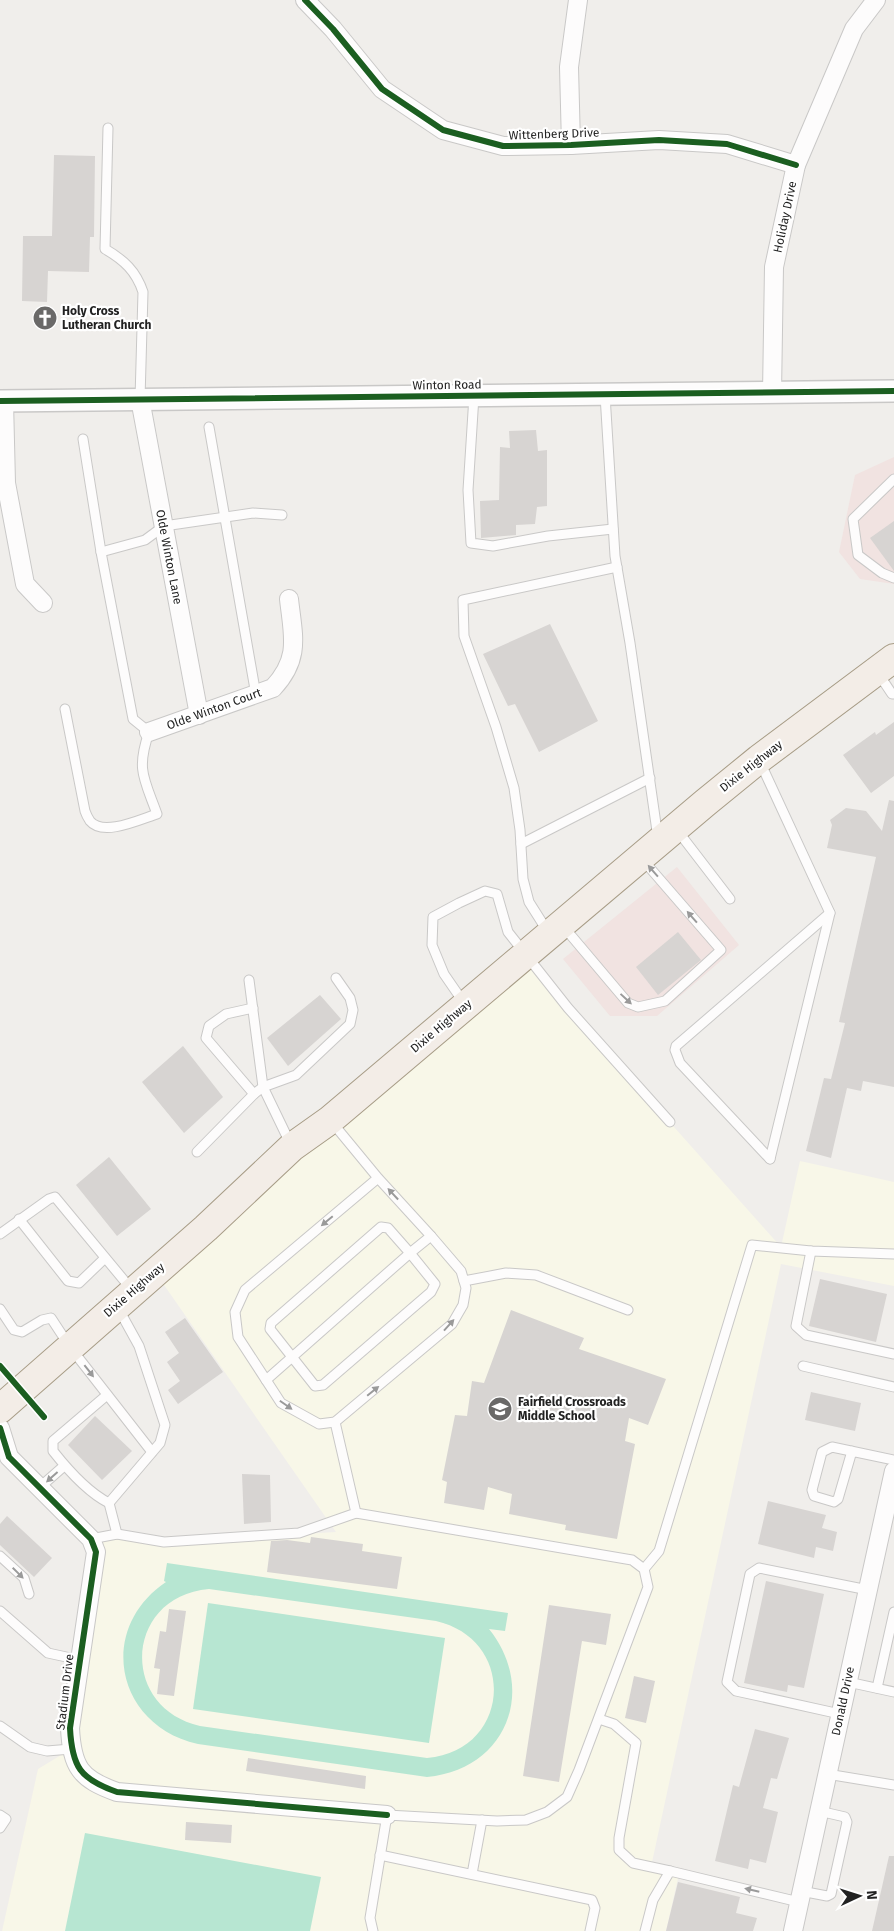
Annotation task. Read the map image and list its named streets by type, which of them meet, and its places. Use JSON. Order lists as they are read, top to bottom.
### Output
{
  "streets": {
    "main road": ["Dixie Highway"],
    "street": [
      "Wittenberg Drive",
      "Holiday Drive",
      "Winton Road",
      "Olde Winton Lane",
      "Olde Winton Court",
      "Stadium Drive",
      "Donald Drive"
    ]
  },
  "crossings": [
    ["Wittenberg Drive", "Holiday Drive"],
    ["Holiday Drive", "Winton Road"],
    ["Winton Road", "Olde Winton Lane"],
    ["Olde Winton Lane", "Olde Winton Court"]
  ],
  "places": {
    "church": ["Holy Cross Lutheran Church"],
    "school or university": ["Fairfield Crossroads Middle School"]
  },
  "north": "right"
}
